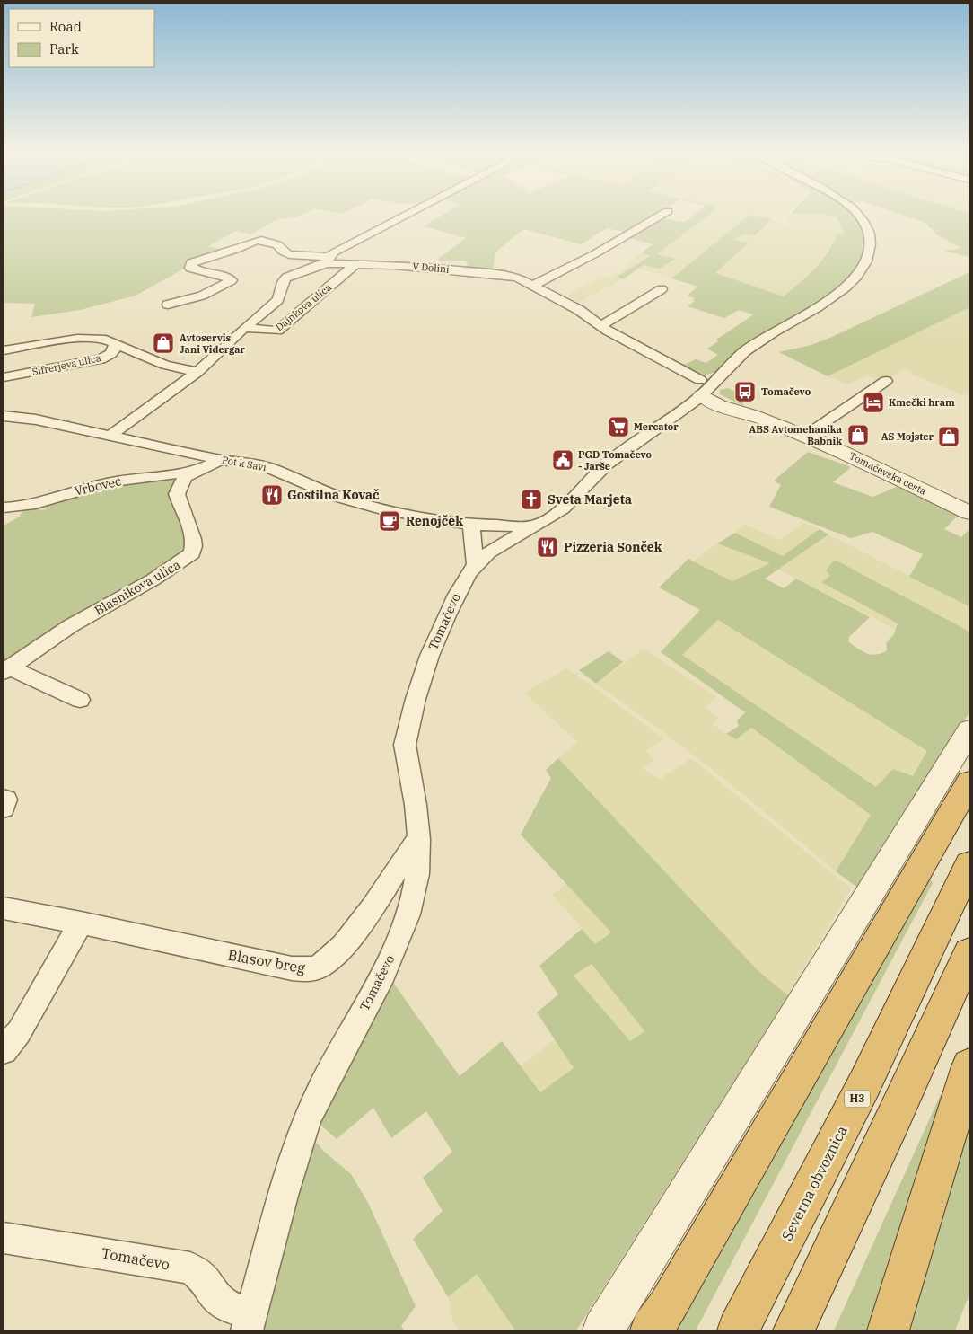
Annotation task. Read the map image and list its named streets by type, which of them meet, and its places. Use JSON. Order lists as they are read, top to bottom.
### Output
{
  "streets": {
    "highway": ["H3", "Severna obvoznica"],
    "street": [
      "V Dolini",
      "Dajnkova ulica",
      "Šifrerjeva ulica",
      "Pot k Savi",
      "Tomačevska cesta",
      "Vrbovec",
      "Blasnikova ulica",
      "Tomačevo",
      "Blasov breg"
    ]
  },
  "crossings": [
    ["V Dolini", "Dajnkova ulica"],
    ["V Dolini", "Tomačevska cesta"],
    ["V Dolini", "Tomačevo"],
    ["Dajnkova ulica", "Pot k Savi"],
    ["Pot k Savi", "Blasnikova ulica"],
    ["Pot k Savi", "Tomačevo"],
    ["Tomačevska cesta", "Tomačevo"],
    ["Vrbovec", "Blasnikova ulica"],
    ["Tomačevo", "Blasov breg"]
  ],
  "places": {
    "shop": ["Avtoservis Jani Vidergar", "ABS Avtomehanika Babnik", "AS Mojster"],
    "bus stop": ["Tomačevo"],
    "hotel": ["Kmečki hram"],
    "supermarket": ["Mercator"],
    "public building": ["PGD Tomačevo - Jarše"],
    "restaurant": ["Gostilna Kovač", "Pizzeria Sonček"],
    "church": ["Sveta Marjeta"],
    "cafe": ["Renojček"]
  },
  "legend": ["Road", "Park"]
}
